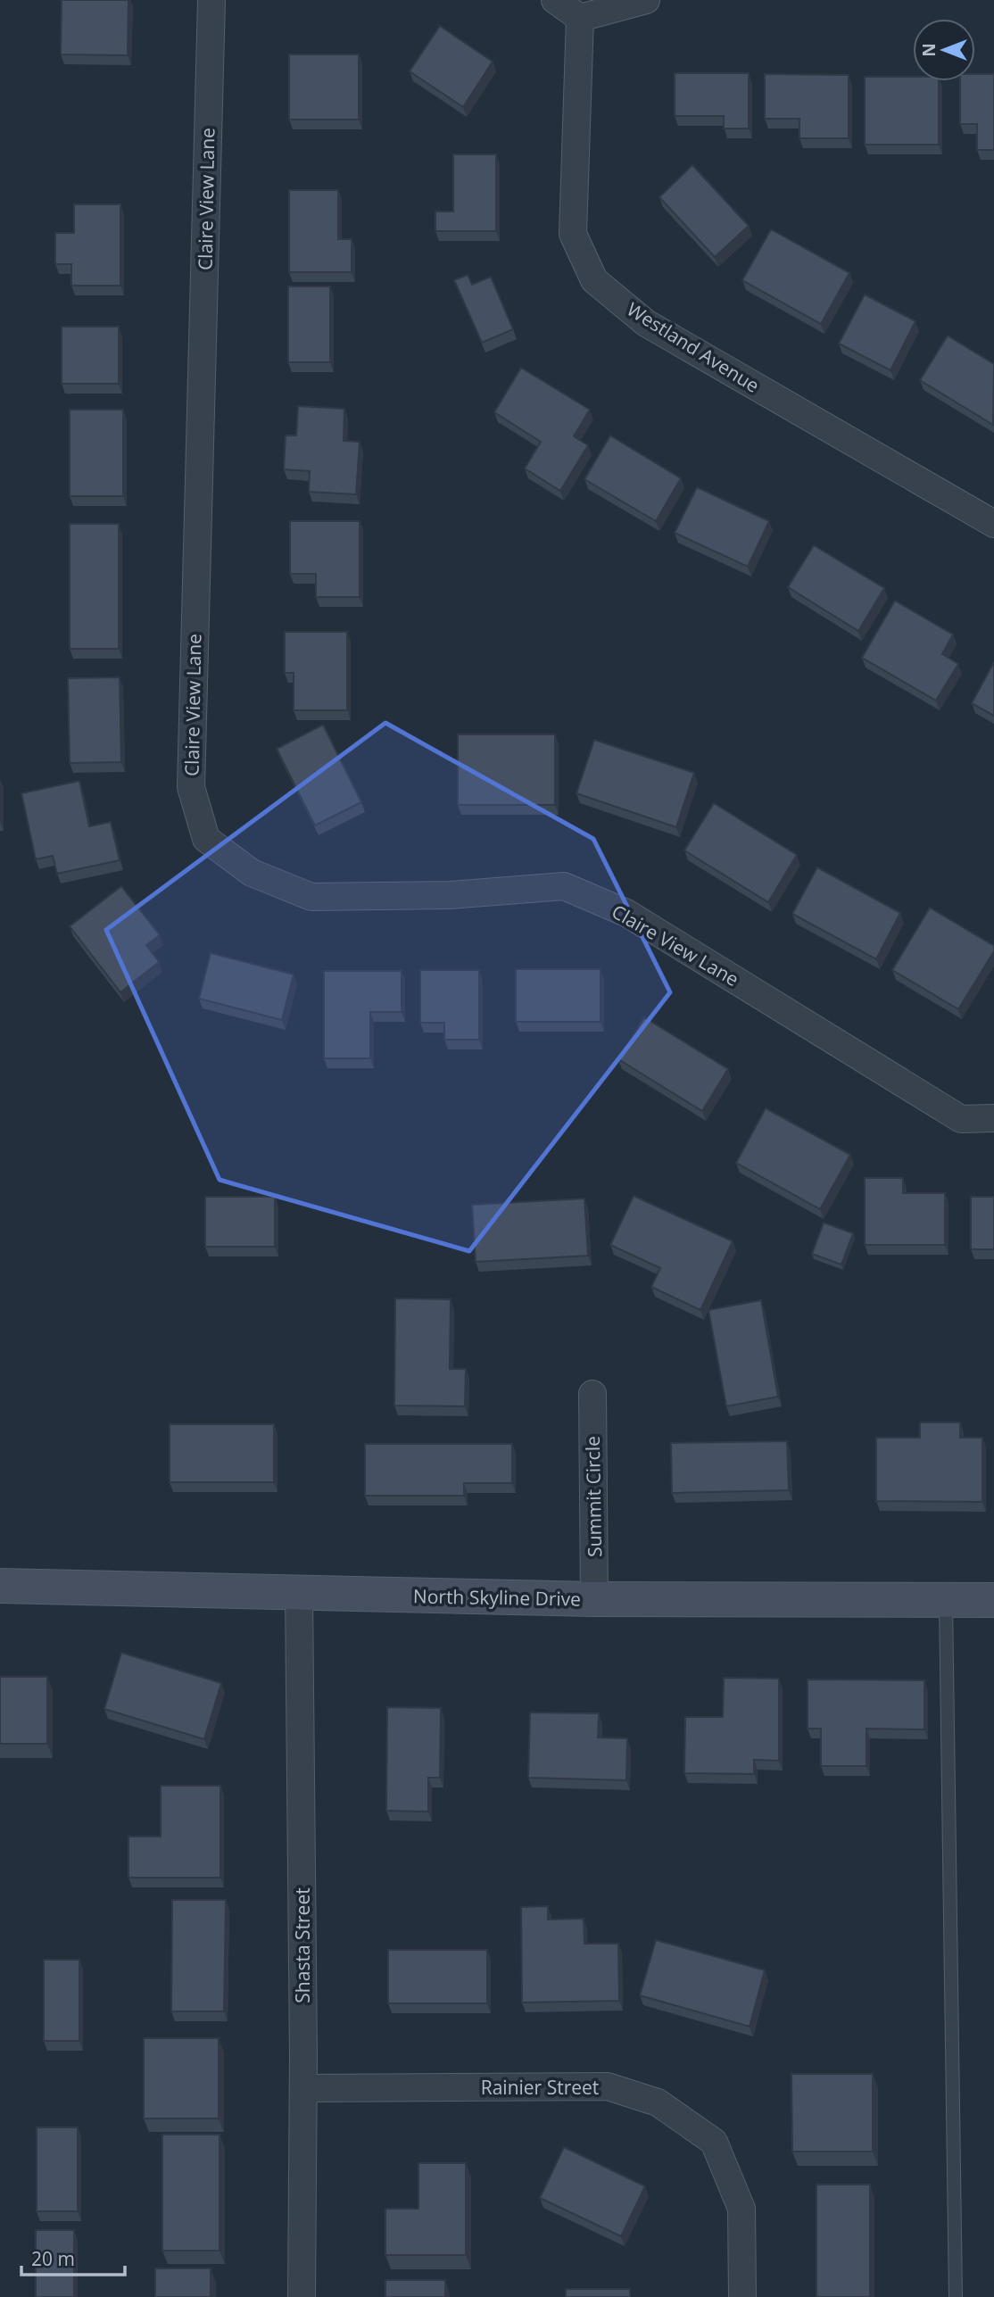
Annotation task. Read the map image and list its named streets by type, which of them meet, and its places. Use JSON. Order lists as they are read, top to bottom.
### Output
{
  "streets": {
    "main road": ["North Skyline Drive"],
    "street": [
      "Claire View Lane",
      "Westland Avenue",
      "Summit Circle",
      "Shasta Street",
      "Rainier Street"
    ]
  },
  "crossings": [
    ["Summit Circle", "North Skyline Drive"],
    ["North Skyline Drive", "Shasta Street"],
    ["Shasta Street", "Rainier Street"]
  ],
  "scale_bar": "20 m",
  "north": "left"
}
